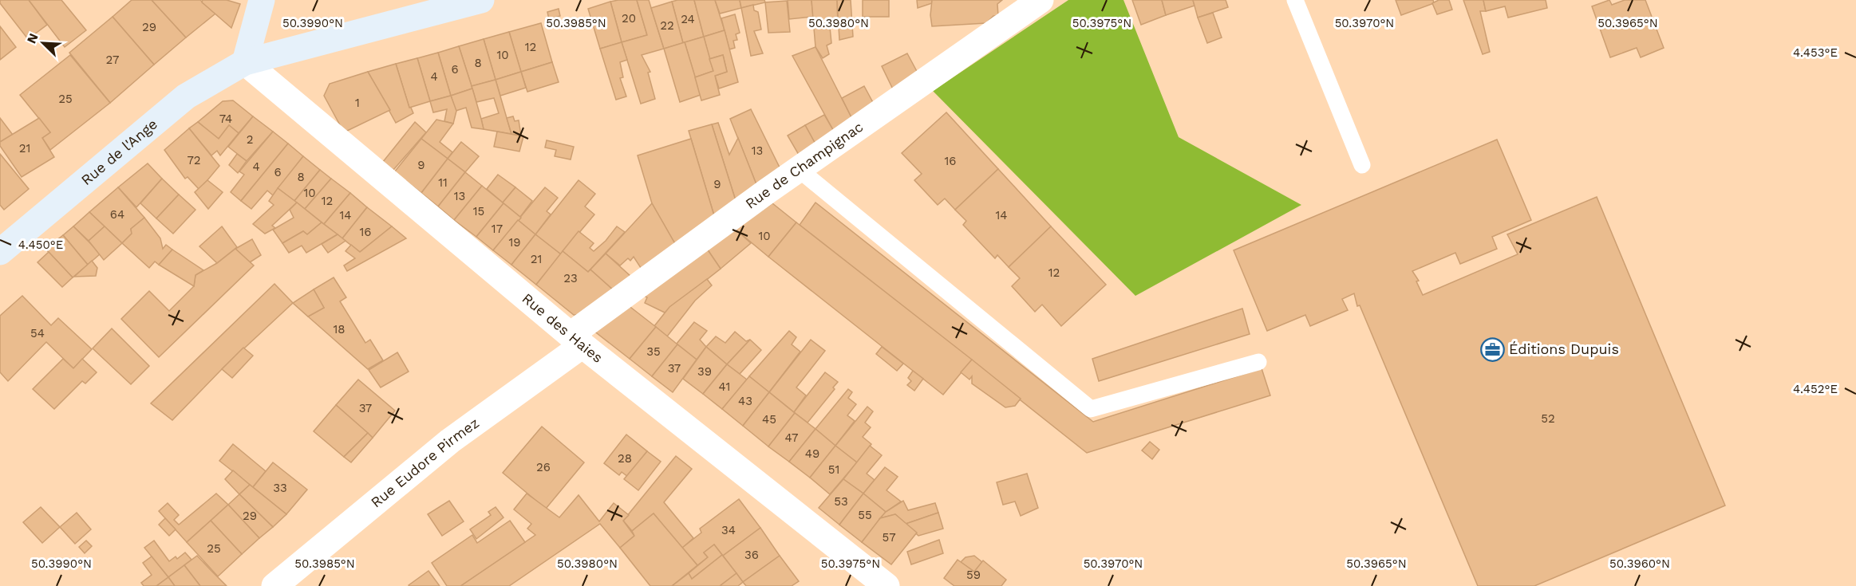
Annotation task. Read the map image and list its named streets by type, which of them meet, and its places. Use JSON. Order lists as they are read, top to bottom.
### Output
{
  "streets": {
    "main road": ["Rue de l'Ange"],
    "street": ["Rue de Champignac", "Rue des Haies", "Rue Eudore Pirmez"]
  },
  "crossings": [
    ["Rue de l'Ange", "Rue des Haies"],
    ["Rue de Champignac", "Rue des Haies"],
    ["Rue de Champignac", "Rue Eudore Pirmez"],
    ["Rue des Haies", "Rue Eudore Pirmez"]
  ],
  "places": {
    "office": ["Éditions Dupuis"]
  },
  "house_numbers": [
    "20",
    "24",
    "22",
    "29",
    "12",
    "10",
    "27",
    "8",
    "6",
    "4",
    "25",
    "1",
    "74",
    "2",
    "21",
    "13",
    "72",
    "16",
    "9",
    "4",
    "6",
    "8",
    "11",
    "9",
    "10",
    "13",
    "12",
    "15",
    "64",
    "14",
    "14",
    "17",
    "16",
    "10",
    "19",
    "21",
    "12",
    "23",
    "18",
    "54",
    "35",
    "37",
    "39",
    "41",
    "43",
    "37",
    "52",
    "45",
    "47",
    "49",
    "28",
    "26",
    "51",
    "33",
    "53",
    "55",
    "29",
    "34",
    "57",
    "25",
    "36",
    "59"
  ],
  "north": "top left",
  "coordinates": [
    "50.3990°N",
    "50.3985°N",
    "50.3980°N",
    "50.3975°N",
    "50.3970°N",
    "50.3965°N",
    "4.453°E",
    "4.450°E",
    "4.452°E",
    "50.3960°N"
  ]
}
